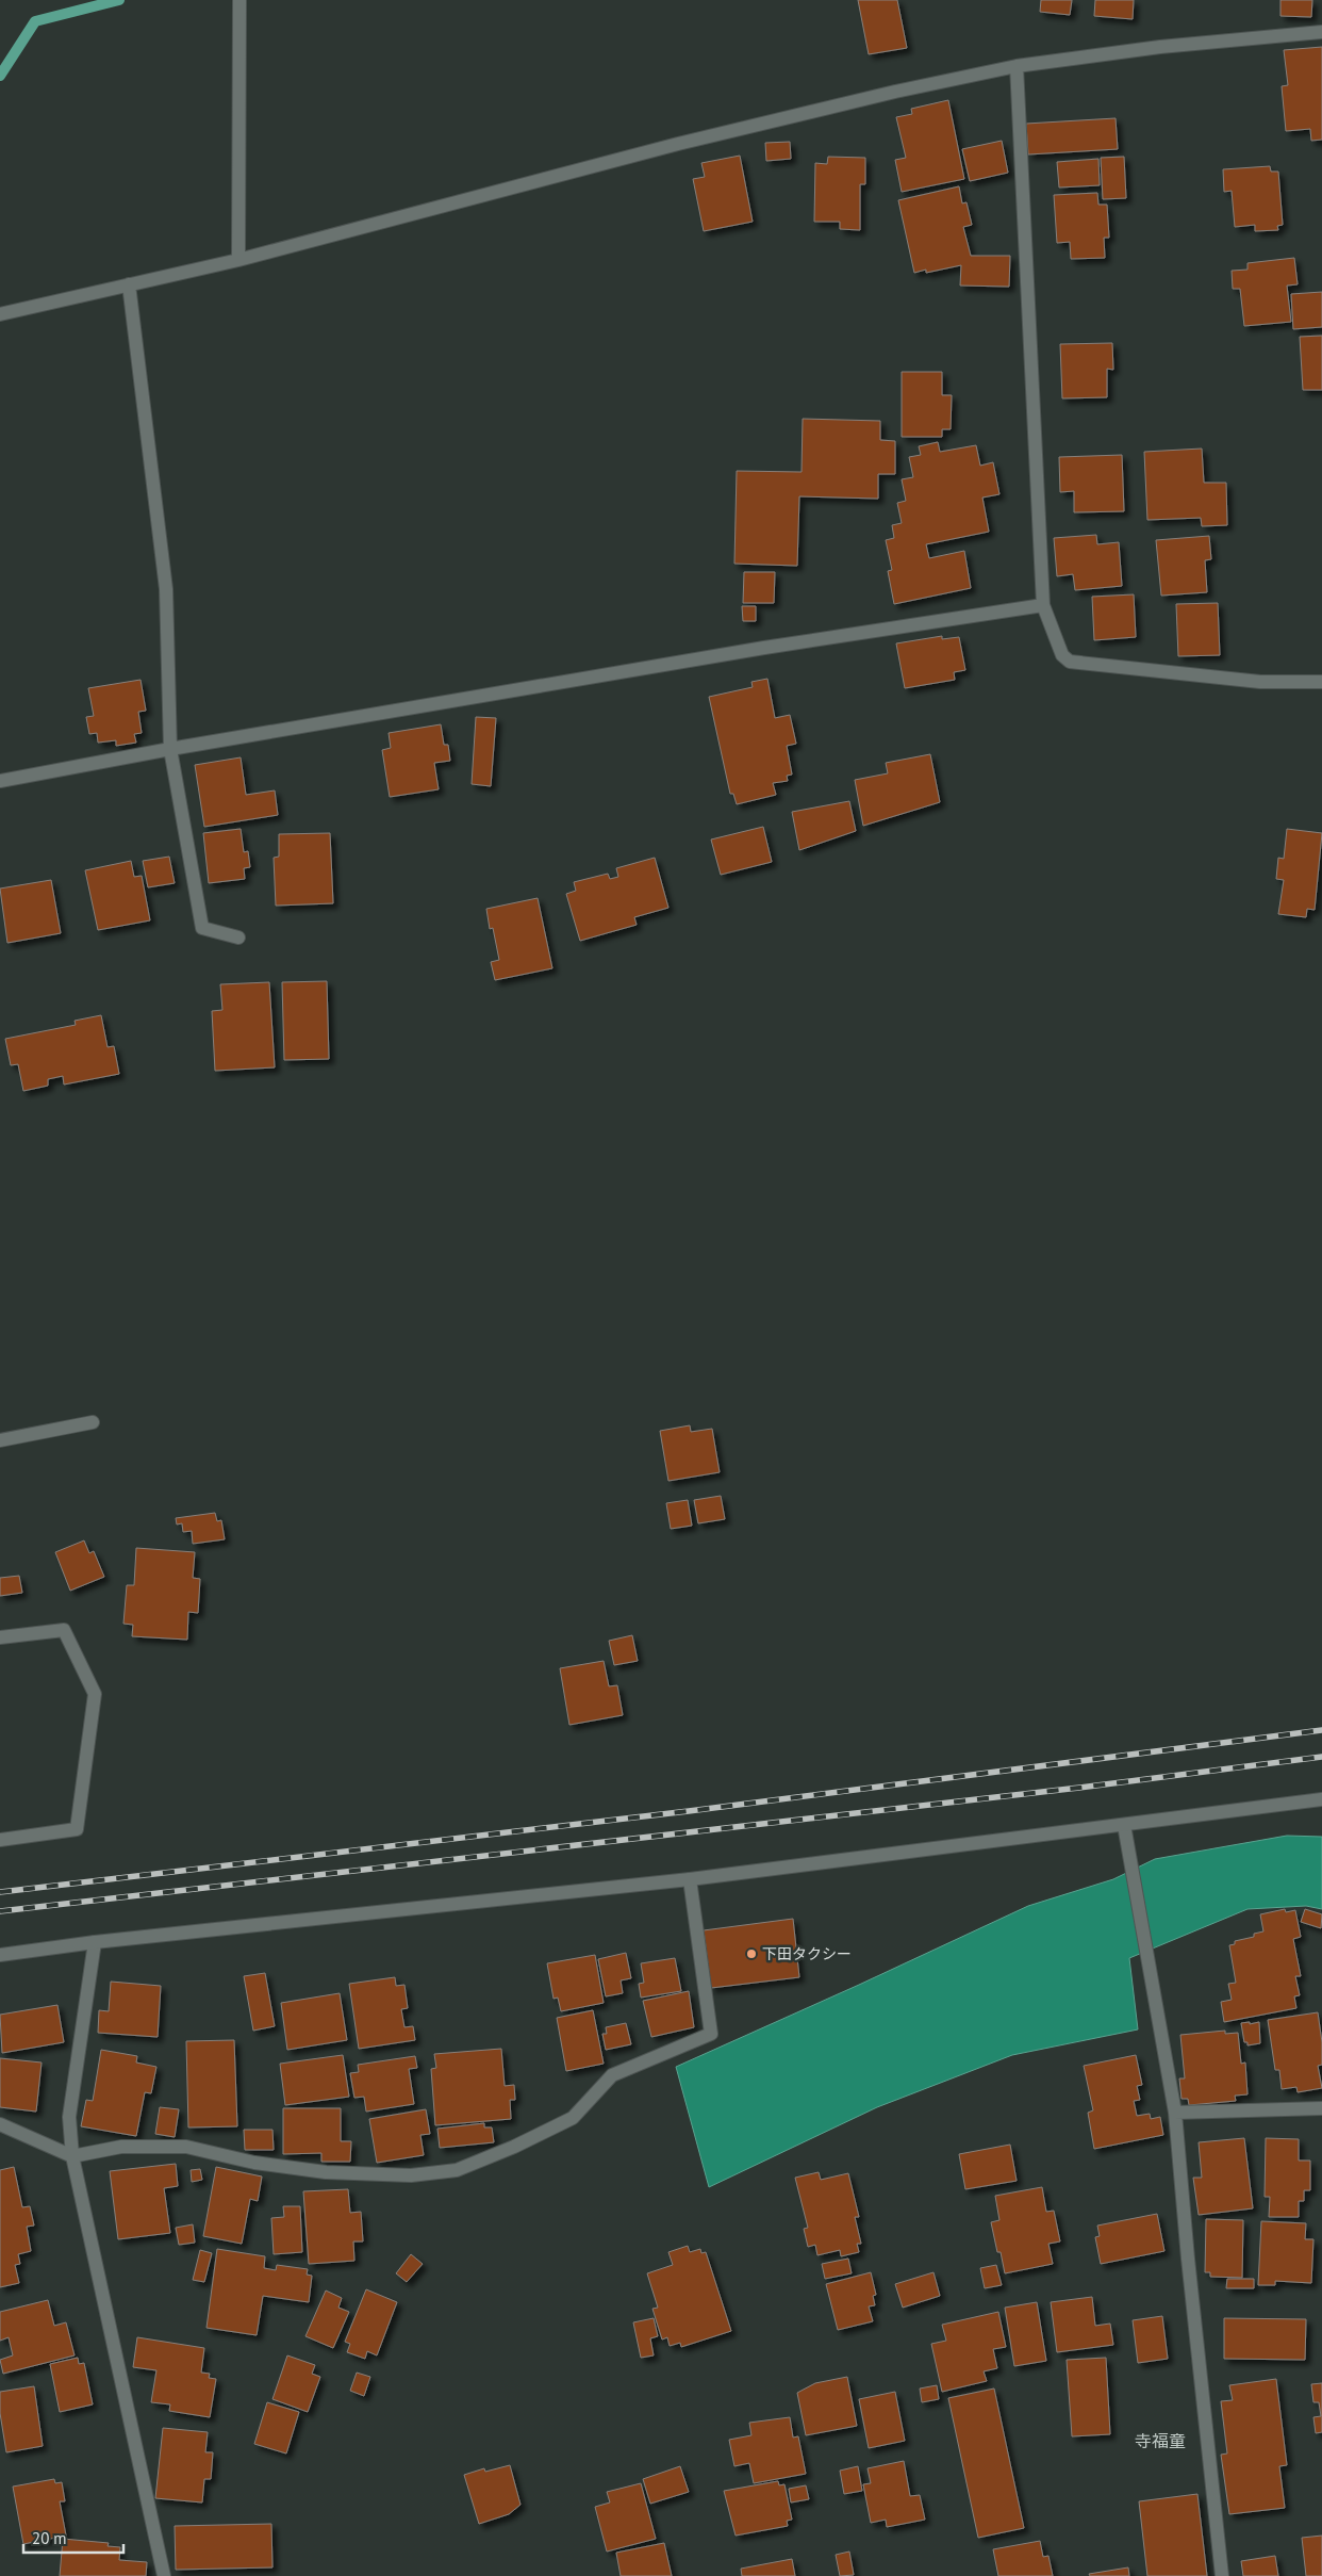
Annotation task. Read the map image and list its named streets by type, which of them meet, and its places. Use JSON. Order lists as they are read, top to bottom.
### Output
{
  "districts": ["寺福童"],
  "places": ["下田タクシー"],
  "scale_bar": "20 m"
}
